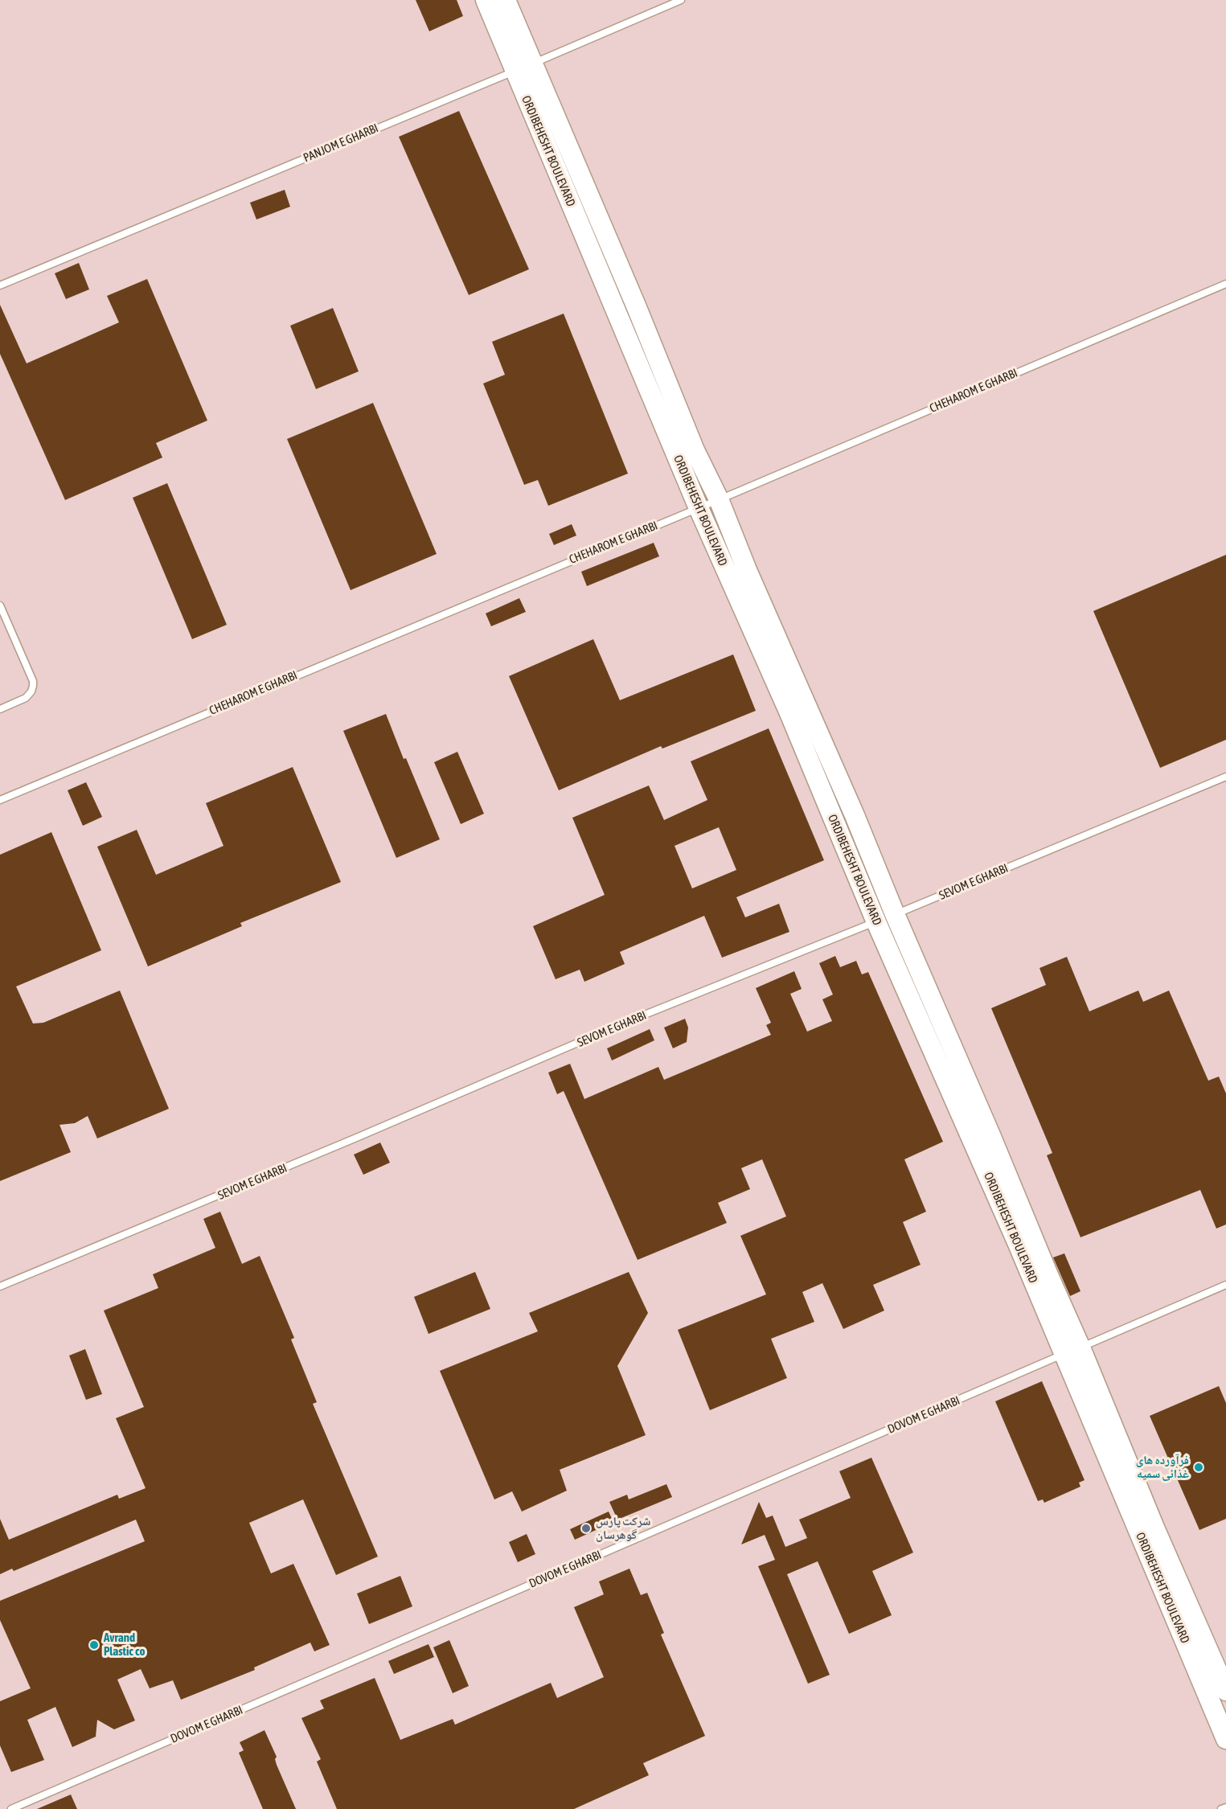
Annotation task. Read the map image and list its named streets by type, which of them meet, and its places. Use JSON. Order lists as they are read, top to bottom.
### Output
{
  "streets": {
    "street": ["ORDIBEHESHT BOULEVARD"],
    "lane": [
      "PANJOM E GHARBI",
      "CHEHAROM E GHARBI",
      "SEVOM E GHARBI",
      "DOVOM E GHARBI"
    ]
  },
  "crossings": [
    ["PANJOM E GHARBI", "ORDIBEHESHT BOULEVARD"],
    ["ORDIBEHESHT BOULEVARD", "CHEHAROM E GHARBI"],
    ["ORDIBEHESHT BOULEVARD", "SEVOM E GHARBI"],
    ["ORDIBEHESHT BOULEVARD", "DOVOM E GHARBI"]
  ],
  "places": ["فرآورده های غذائی سمیه", "شرکت پارس گوهرسان", "Avrand Plastic co"]
}
